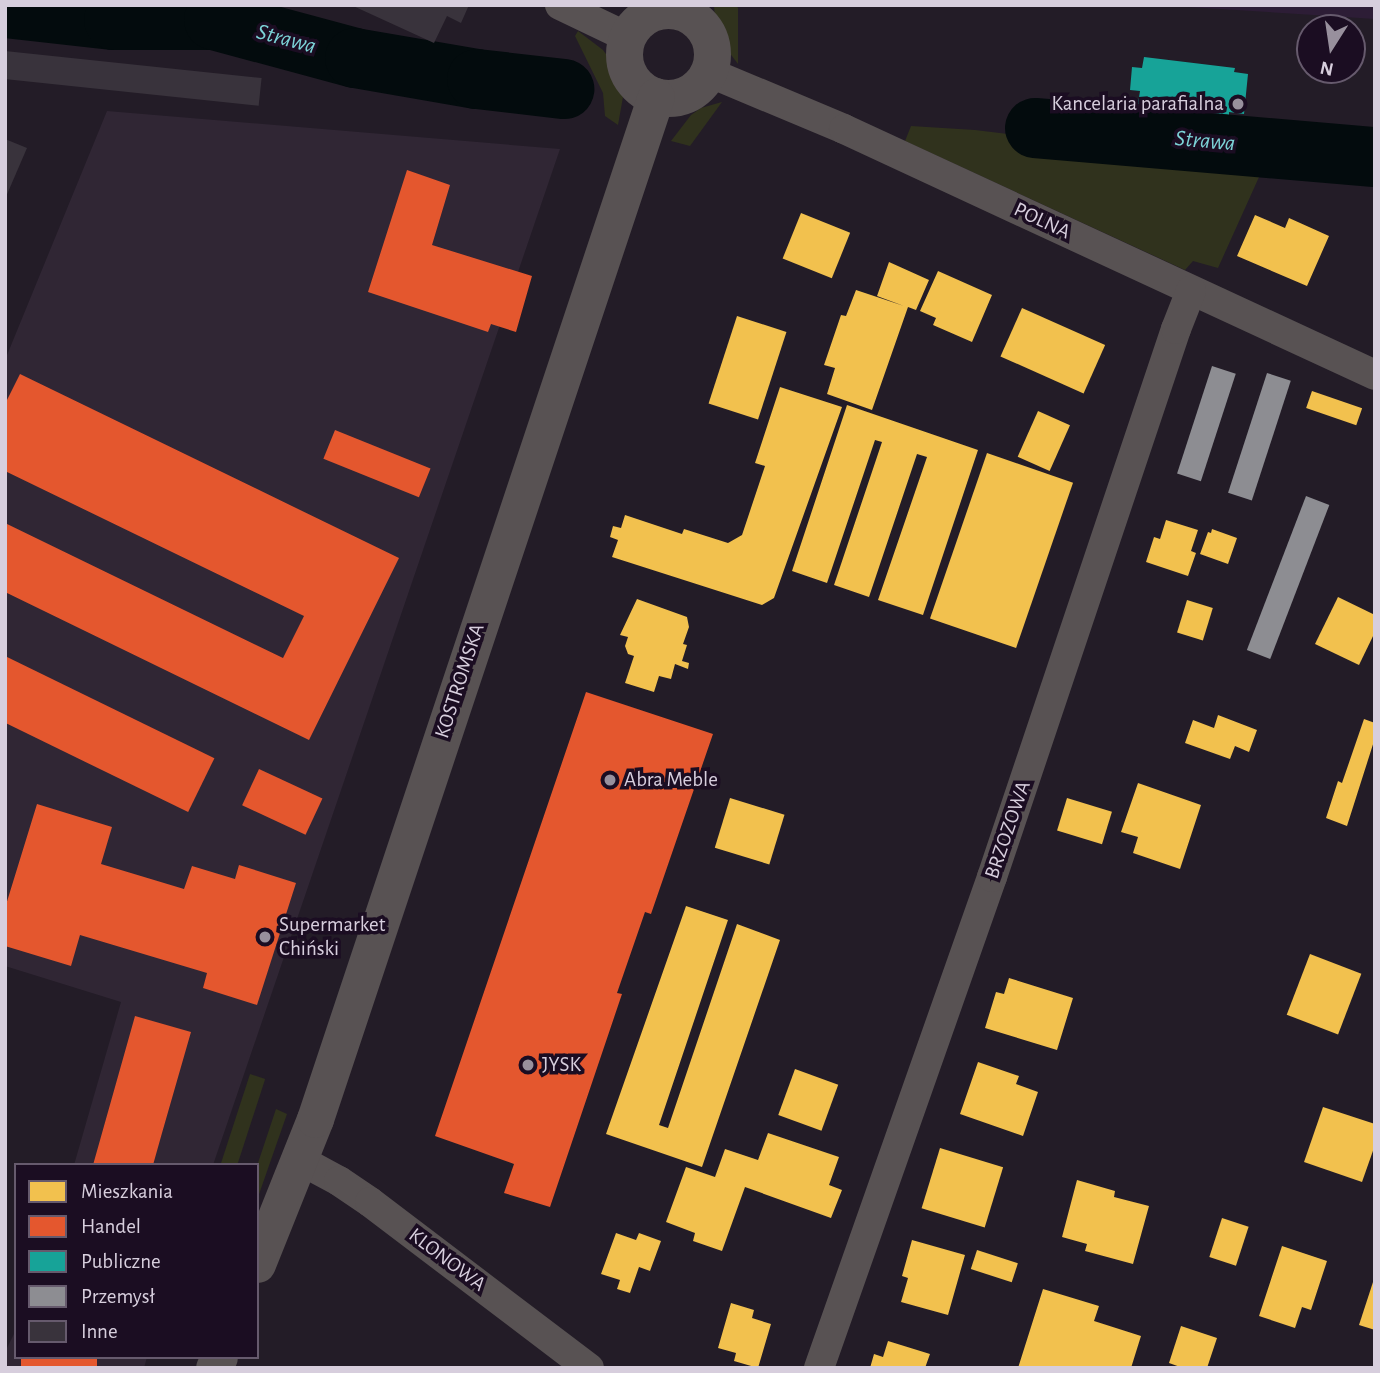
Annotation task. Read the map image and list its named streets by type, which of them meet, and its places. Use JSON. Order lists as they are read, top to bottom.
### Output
{
  "streets": {
    "street": [
      "POLNA",
      "KOSTROMSKA",
      "BRZOZOWA",
      "KLONOWA"
    ]
  },
  "crossings": [
    ["POLNA", "KOSTROMSKA"],
    ["POLNA", "BRZOZOWA"],
    ["KOSTROMSKA", "KLONOWA"]
  ],
  "water": ["Strawa"],
  "places": [
    "Kancelaria parafialna",
    "Abra Meble",
    "Supermarket Chiński",
    "JYSK"
  ],
  "legend": [
    "Mieszkania",
    "Handel",
    "Publiczne",
    "Przemysł",
    "Inne"
  ],
  "north": "bottom"
}
